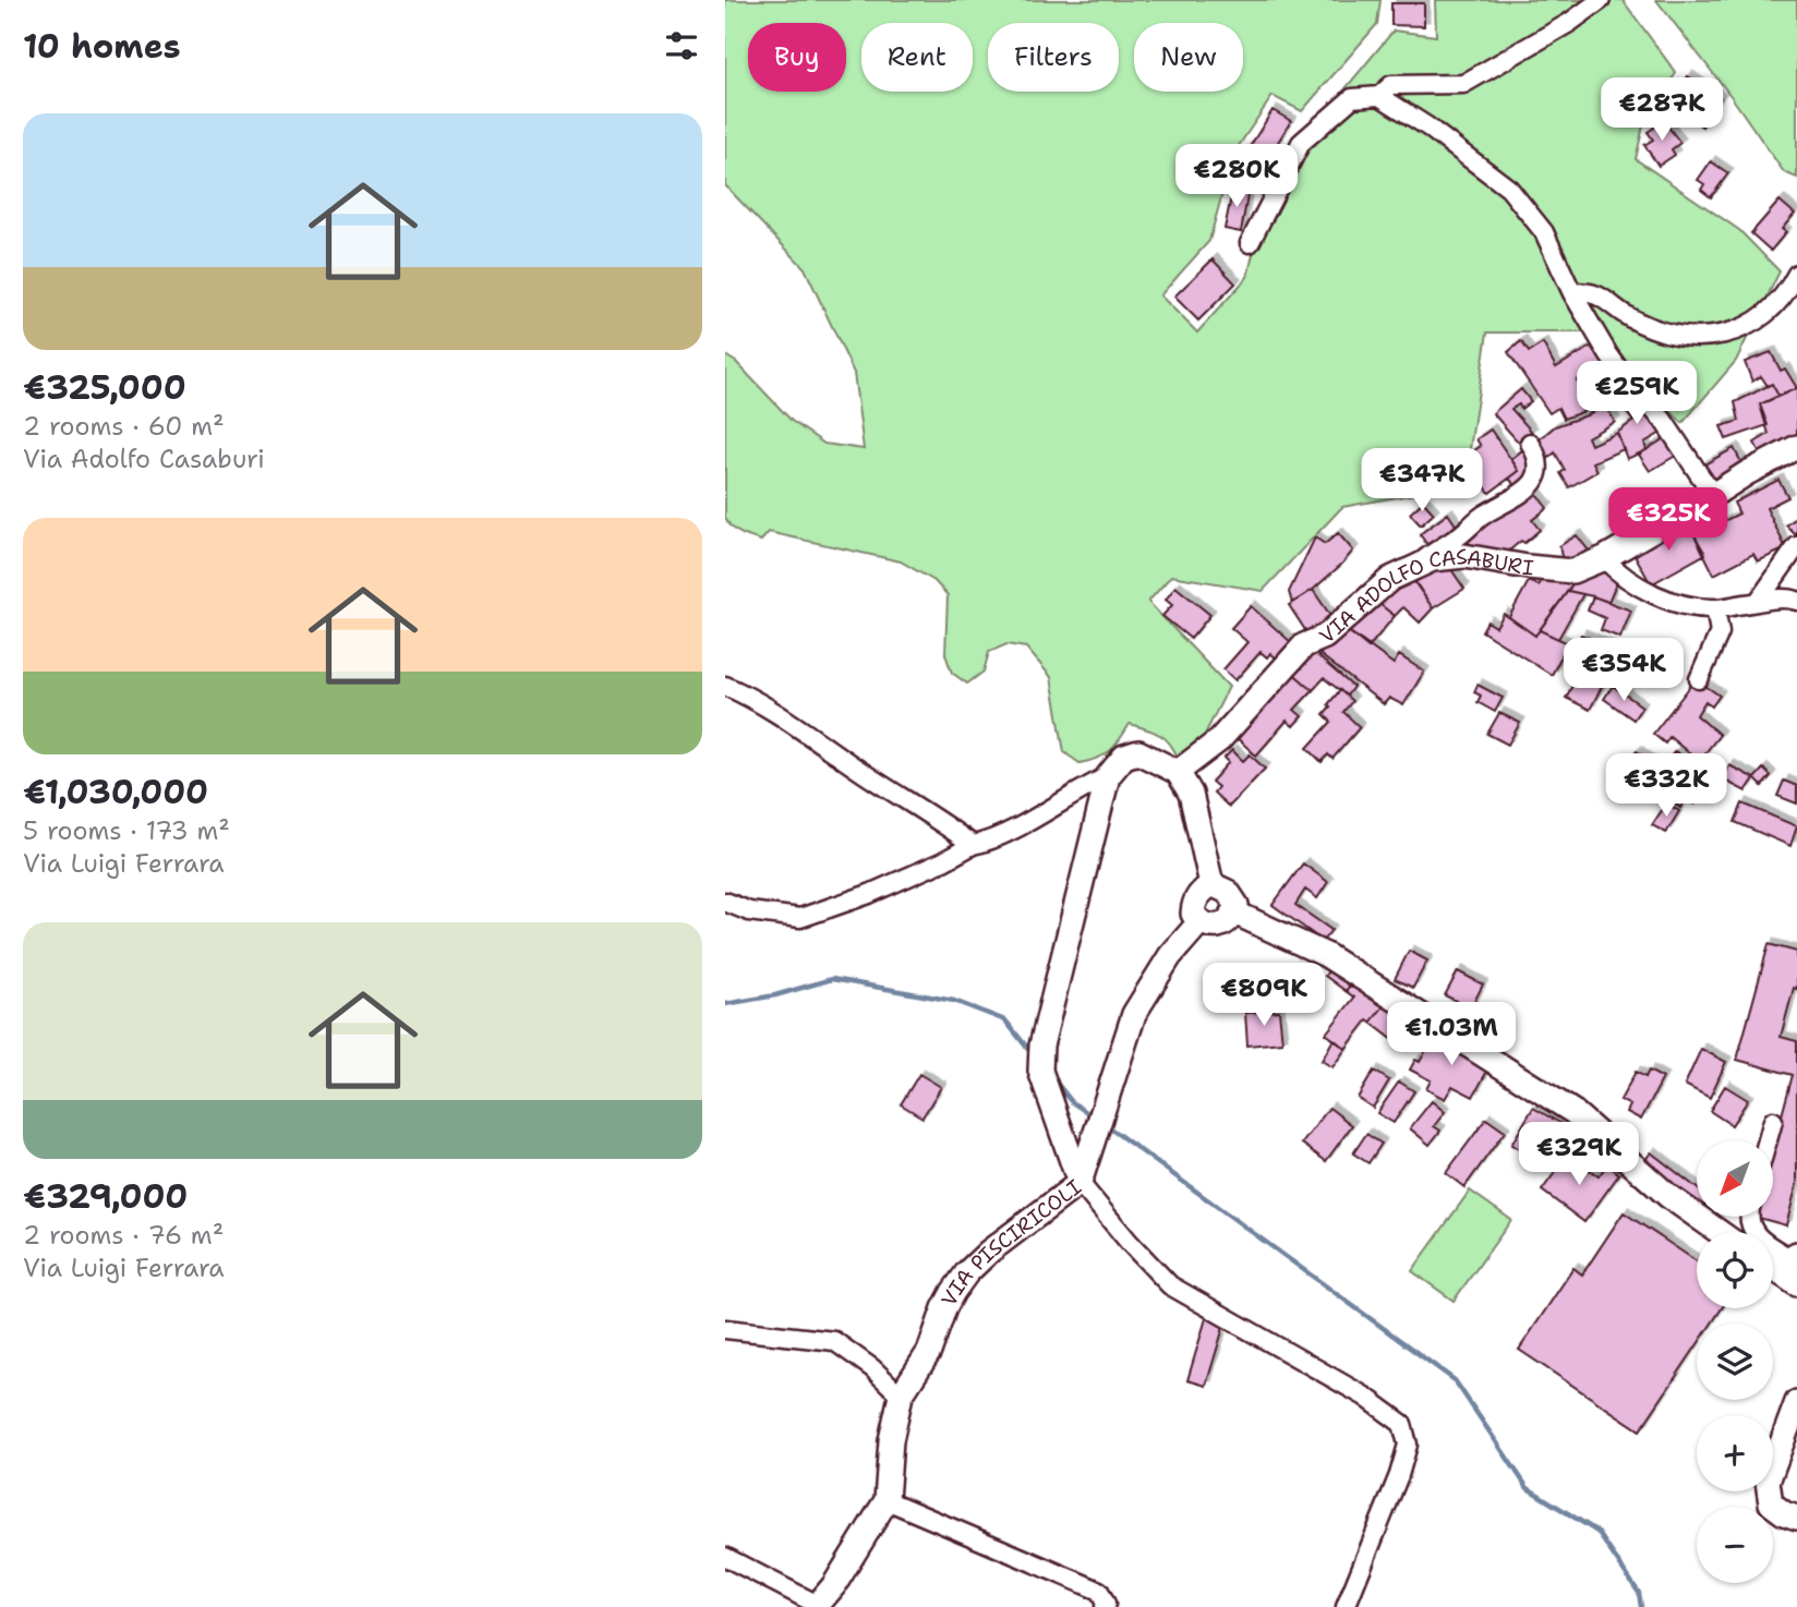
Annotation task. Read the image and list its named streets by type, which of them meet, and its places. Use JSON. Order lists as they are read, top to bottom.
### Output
{
  "streets": {
    "street": ["VIA ADOLFO CASABURI", "VIA PISCIRICOLI"]
  },
  "north": "bottom left",
  "page": {
    "heading": "10 homes",
    "chip": [
      "Buy",
      "Rent",
      "Filters",
      "New"
    ],
    "price": [
      "€287K",
      "€280K",
      "€259K",
      "€347K",
      "€325K",
      "€354K",
      "€332K",
      "€809K",
      "€1.03M",
      "€329K"
    ],
    "list": [
      {
        "name": "€325,000",
        "note": "2 rooms · 60 m² · Via Adolfo Casaburi"
      },
      {
        "name": "€1,030,000",
        "note": "5 rooms · 173 m² · Via Luigi Ferrara"
      },
      {
        "name": "€329,000",
        "note": "2 rooms · 76 m² · Via Luigi Ferrara"
      }
    ],
    "map_buttons": ["+", "−"]
  }
}
